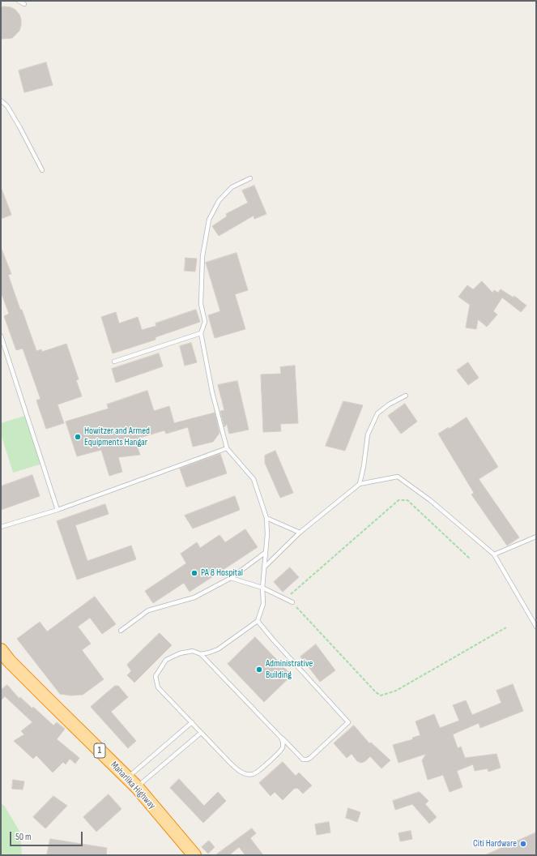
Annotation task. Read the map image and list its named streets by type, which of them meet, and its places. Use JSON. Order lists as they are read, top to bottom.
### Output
{
  "streets": {
    "highway": ["1", "Maharlika Highway"]
  },
  "places": [
    "Howitzer and Armed Equipments Hangar",
    "PA 8 Hospital",
    "Administrative Building",
    "Citi Hardware"
  ],
  "scale_bar": "50 m"
}
